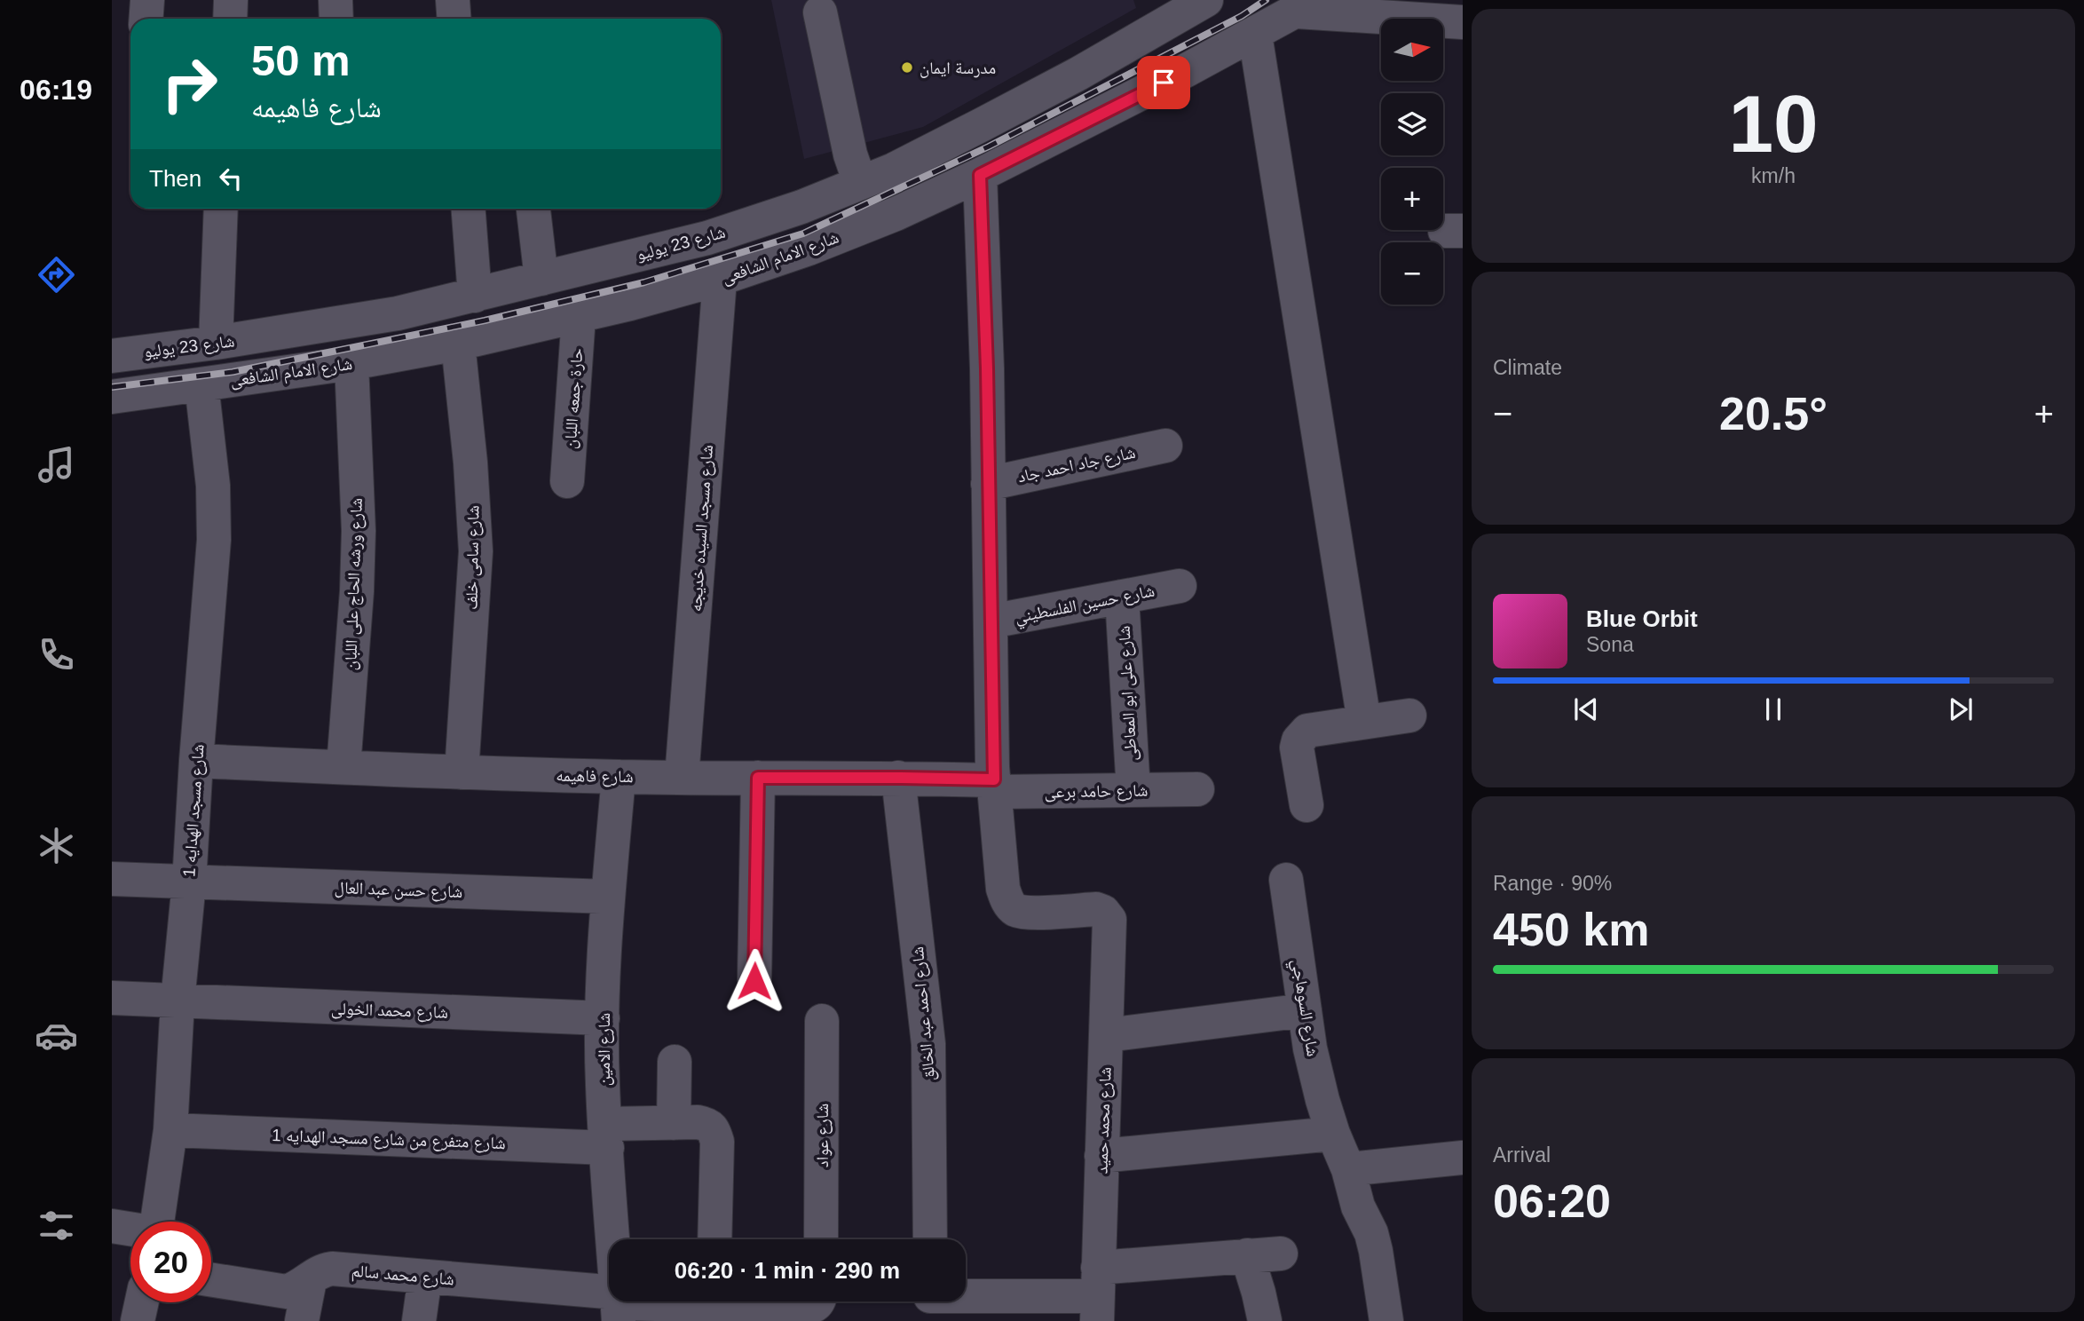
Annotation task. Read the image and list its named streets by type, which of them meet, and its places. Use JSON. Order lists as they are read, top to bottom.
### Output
{
  "streets": {
    "street": [
      "شارع 23 يوليو",
      "شارع الامام الشافعى",
      "حارة جمعه اللبان",
      "شارع جاد احمد جاد",
      "شارع مسجد السيده خديجه",
      "شارع سامى خلف",
      "شارع ورشه الحاج على اللبان",
      "شارع حسين الفلسطيني",
      "شارع على ابو المعاطى",
      "شارع فاهيمه",
      "شارع حامد برعى",
      "شارع مسجد الهدايه 1",
      "شارع حسن عبد العال",
      "شارع السوهاجي",
      "شارع محمد الخولى",
      "شارع احمد عبد الخالق",
      "شارع الامين",
      "شارع محمد حميد",
      "شارع عواد",
      "شارع متفرع من شارع مسجد الهدايه 1",
      "شارع محمد سالم"
    ]
  },
  "crossings": [
    ["شارع الامام الشافعى", "حارة جمعه اللبان"],
    ["شارع الامام الشافعى", "شارع مسجد السيده خديجه"],
    ["شارع الامام الشافعى", "شارع سامى خلف"],
    ["شارع الامام الشافعى", "شارع ورشه الحاج على اللبان"],
    ["شارع الامام الشافعى", "شارع مسجد الهدايه 1"],
    ["شارع مسجد السيده خديجه", "شارع فاهيمه"],
    ["شارع سامى خلف", "شارع فاهيمه"],
    ["شارع ورشه الحاج على اللبان", "شارع فاهيمه"],
    ["شارع حسين الفلسطيني", "شارع على ابو المعاطى"],
    ["شارع على ابو المعاطى", "شارع حامد برعى"],
    ["شارع فاهيمه", "شارع حامد برعى"],
    ["شارع فاهيمه", "شارع مسجد الهدايه 1"],
    ["شارع فاهيمه", "شارع احمد عبد الخالق"],
    ["شارع فاهيمه", "شارع الامين"],
    ["شارع فاهيمه", "شارع محمد حميد"],
    ["شارع حامد برعى", "شارع محمد حميد"],
    ["شارع مسجد الهدايه 1", "شارع حسن عبد العال"],
    ["شارع مسجد الهدايه 1", "شارع محمد الخولى"],
    ["شارع مسجد الهدايه 1", "شارع متفرع من شارع مسجد الهدايه 1"],
    ["شارع حسن عبد العال", "شارع الامين"],
    ["شارع محمد الخولى", "شارع الامين"],
    ["شارع الامين", "شارع متفرع من شارع مسجد الهدايه 1"],
    ["شارع الامين", "شارع محمد سالم"]
  ],
  "places": ["مدرسة ايمان"],
  "north": "right",
  "page": {
    "tabs": "06:19",
    "tile": [
      ["10", "km/h"],
      "Climate",
      ["Range · 90%", "450 km"],
      ["Arrival", "06:20"]
    ],
    "map_buttons": ["+", "−"],
    "turn": ["50 m", "شارع فاهيمه"],
    "then": "Then",
    "heat": ["−", "20.5°", "+"],
    "song": ["Blue Orbit", "Sona"],
    "limit": "20",
    "trip": "06:20 · 1 min · 290 m"
  }
}
